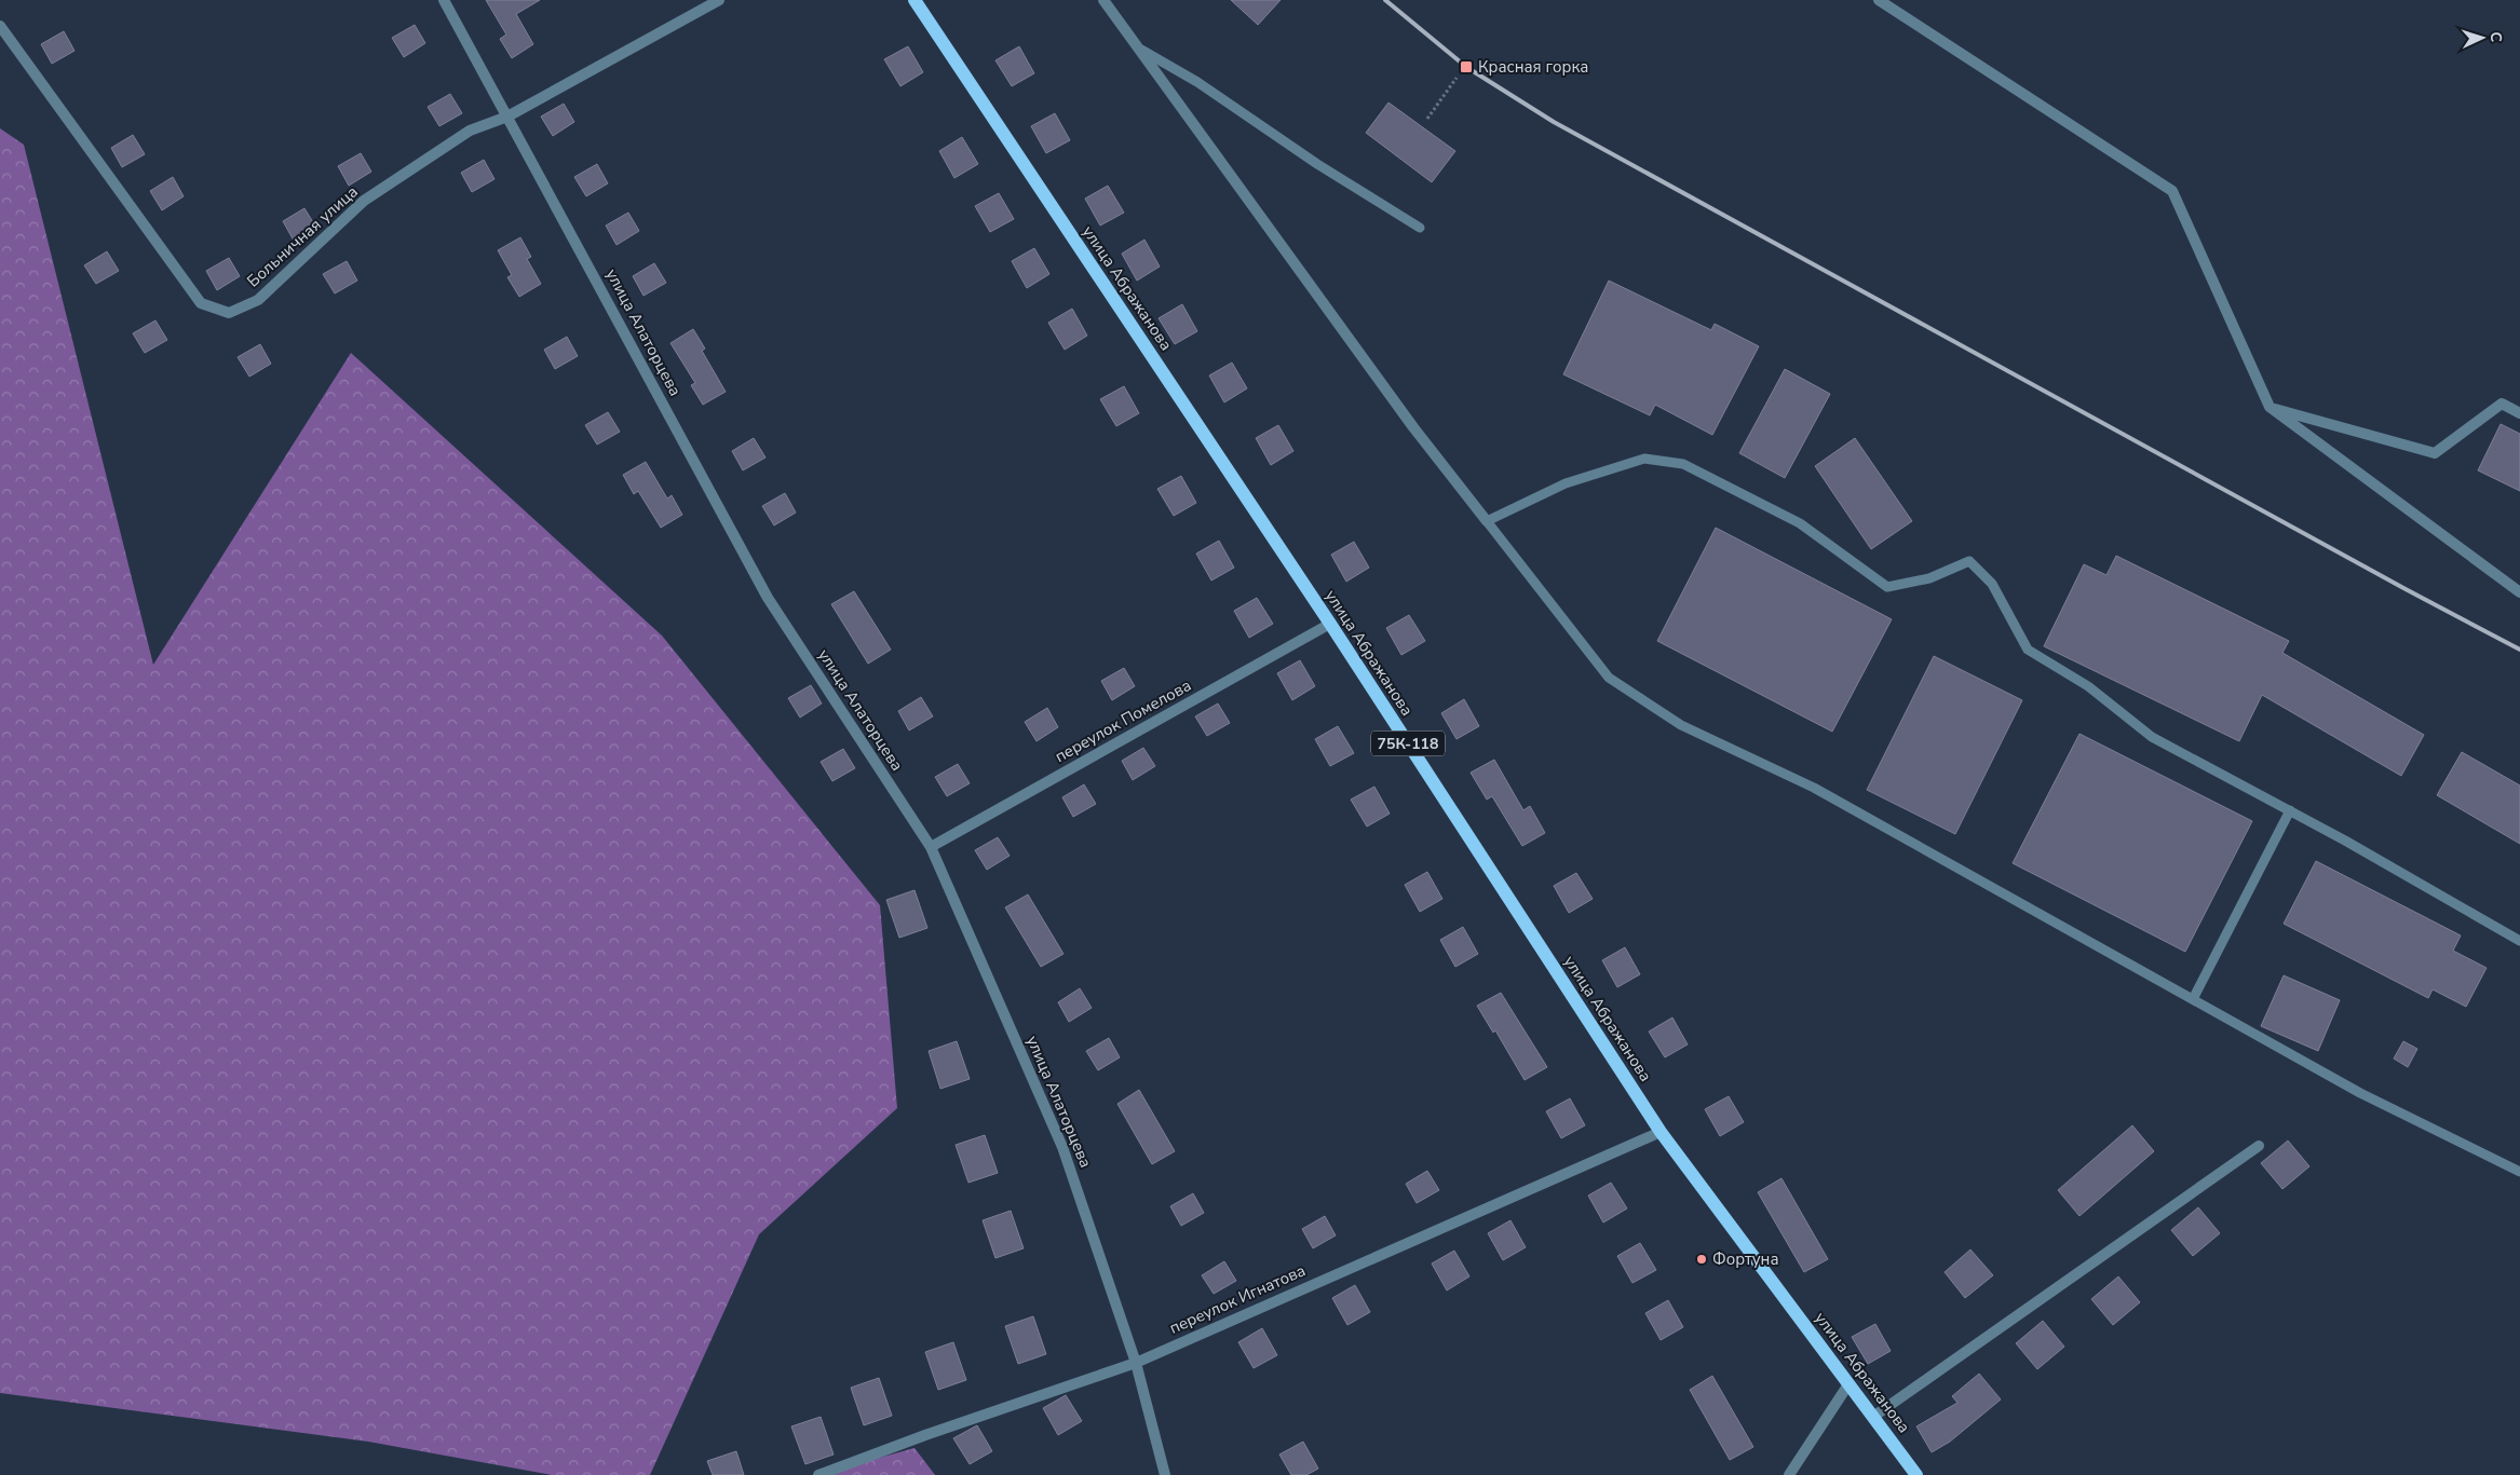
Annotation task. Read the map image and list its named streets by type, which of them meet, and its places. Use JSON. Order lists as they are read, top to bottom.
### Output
{
  "streets": {
    "main road": ["улица Абражанова", "75К-118"],
    "street": [
      "Больничная улица",
      "улица Алаторцева",
      "переулок Помелова",
      "переулок Игнатова"
    ]
  },
  "crossings": [
    ["Больничная улица", "улица Алаторцева"],
    ["улица Абражанова", "переулок Помелова"],
    ["улица Абражанова", "переулок Игнатова"],
    ["улица Алаторцева", "переулок Помелова"],
    ["улица Алаторцева", "переулок Игнатова"]
  ],
  "places": {
    "transit": ["Красная горка"],
    "other": ["Фортуна"]
  },
  "north": "right"
}
